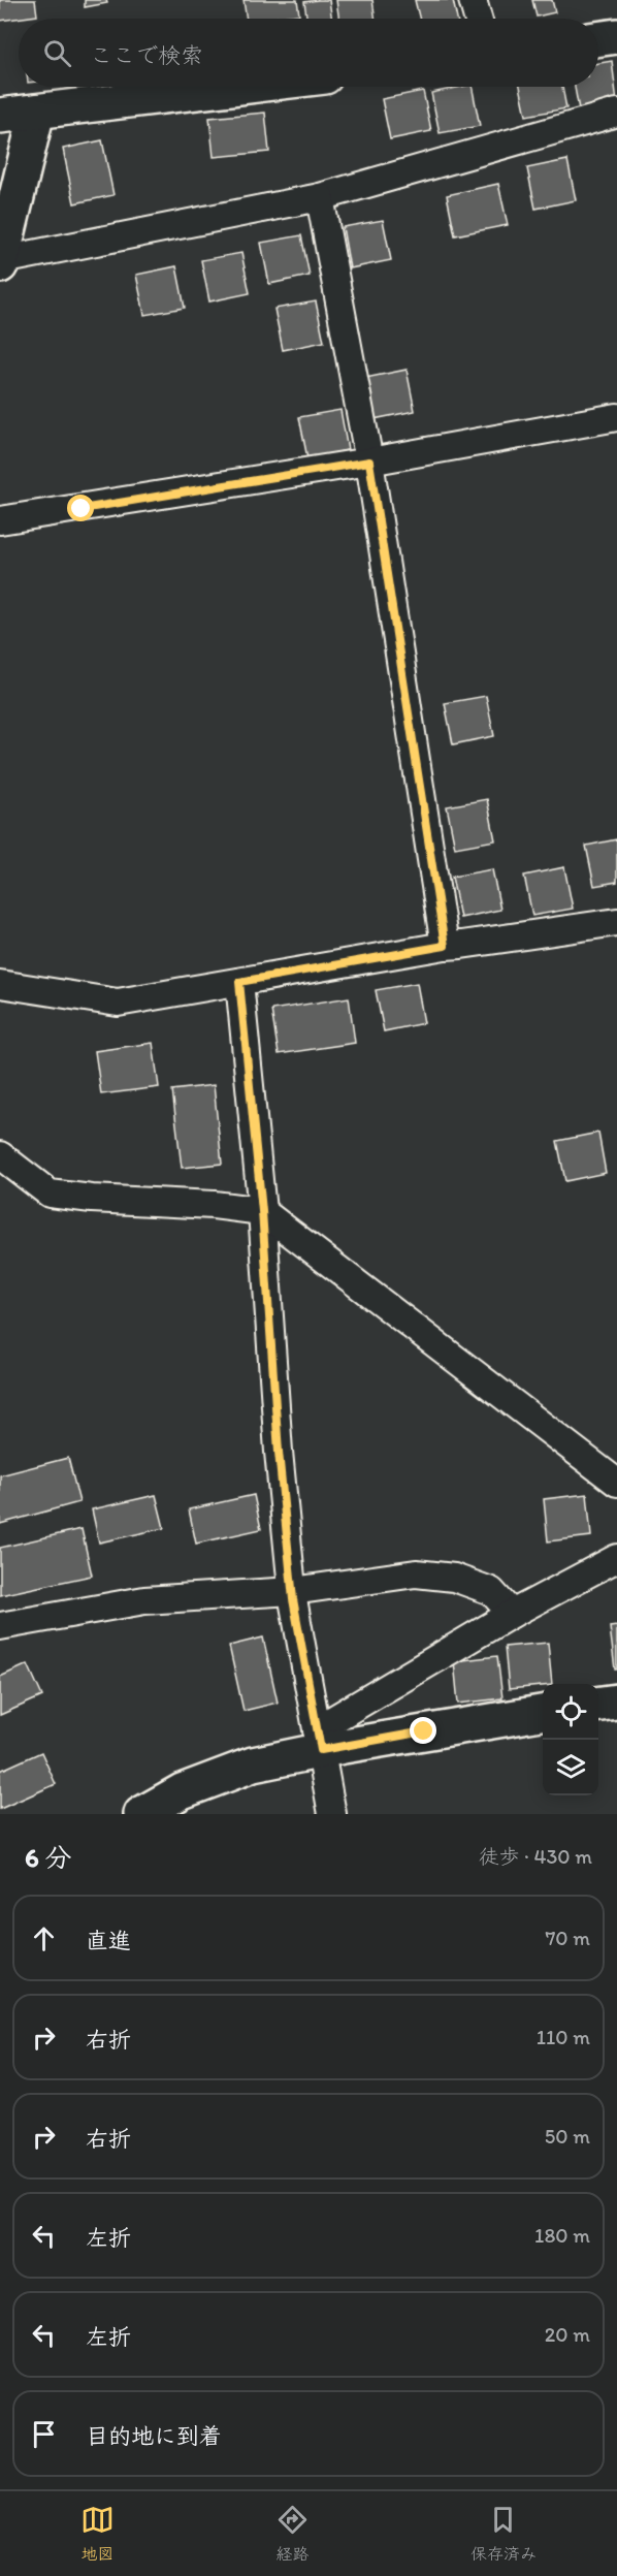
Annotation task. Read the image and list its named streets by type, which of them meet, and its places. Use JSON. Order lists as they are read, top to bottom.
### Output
{
  "page": {
    "search": "ここで検索",
    "heading": ["6 分", "徒歩 · 430 m"],
    "list": [
      ["直進", "70 m"],
      ["右折", "110 m"],
      ["右折", "50 m"],
      ["左折", "180 m"],
      ["左折", "20 m"],
      "目的地に到着"
    ],
    "nav": ["地図", "経路", "保存済み"]
  }
}
